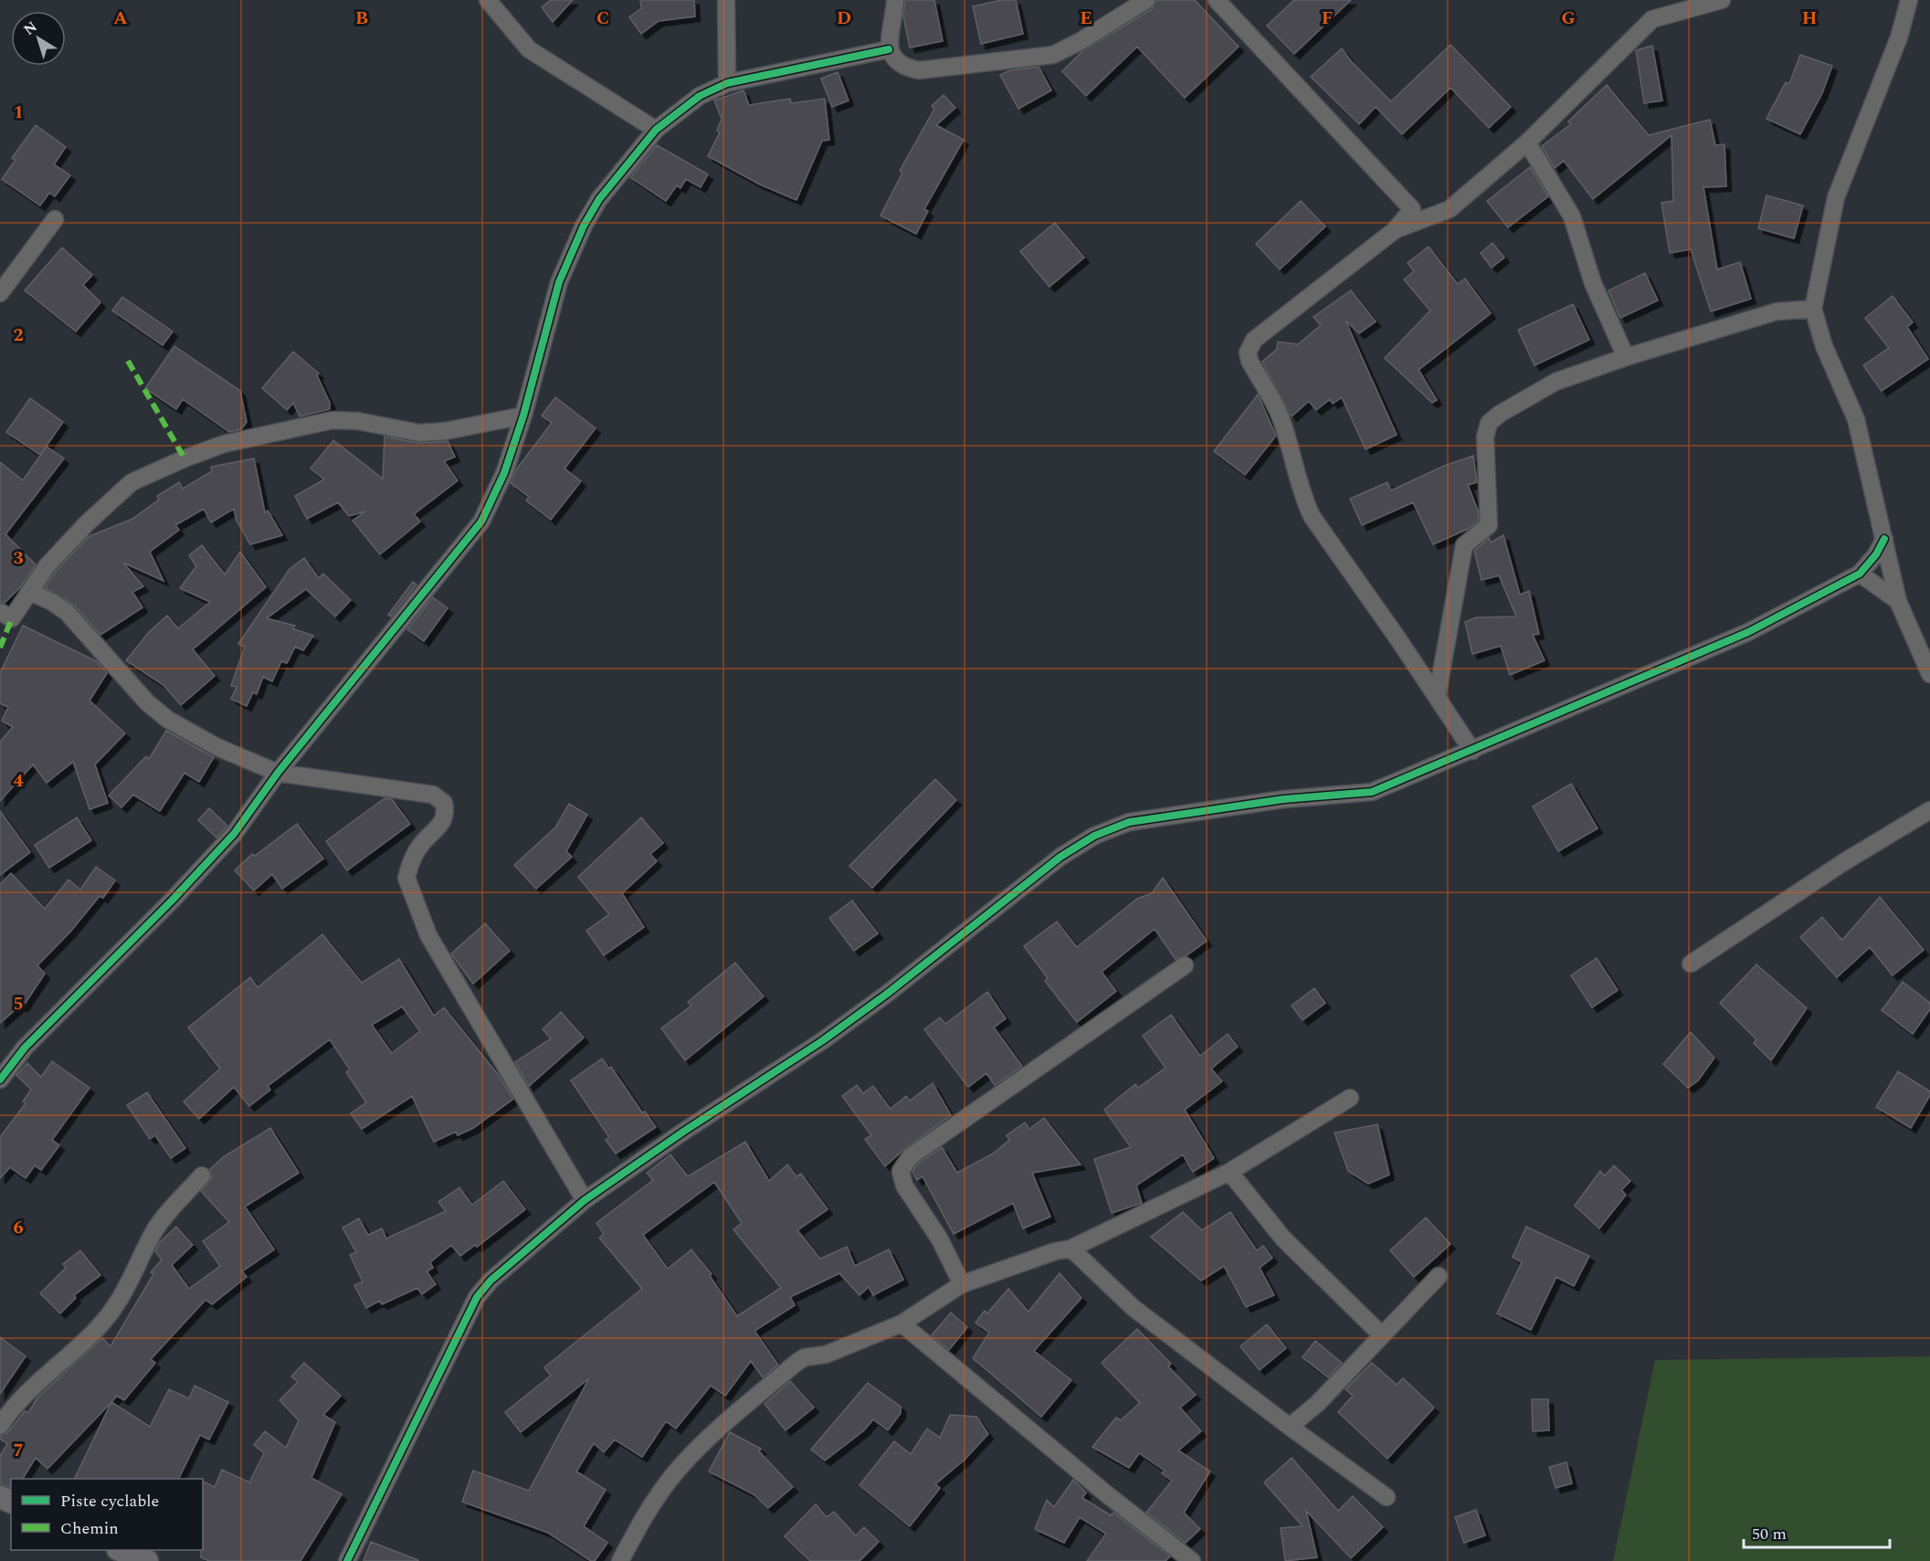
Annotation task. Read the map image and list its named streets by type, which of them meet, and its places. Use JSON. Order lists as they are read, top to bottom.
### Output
{
  "legend": ["Piste cyclable", "Chemin"],
  "scale_bar": "50 m",
  "north": "top left",
  "grid": {
    "columns": [
      "A",
      "B",
      "C",
      "D",
      "E",
      "F",
      "G",
      "H"
    ],
    "rows": [
      "1",
      "2",
      "3",
      "4",
      "5",
      "6",
      "7"
    ]
  }
}
